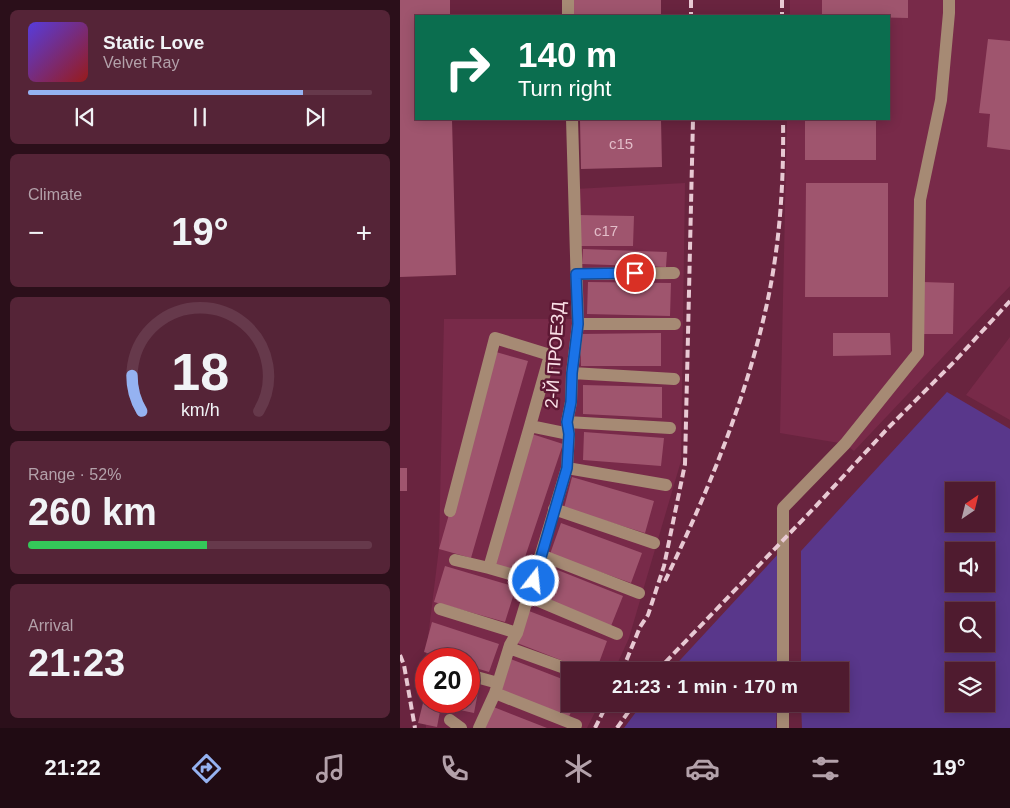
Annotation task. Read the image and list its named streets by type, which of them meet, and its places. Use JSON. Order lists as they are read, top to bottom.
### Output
{
  "streets": {
    "street": ["2-Й ПРОЕЗД"]
  },
  "house_numbers": ["с15", "с17"],
  "north": "top right",
  "page": {
    "turn": ["140 m", "Turn right"],
    "song": ["Static Love", "Velvet Ray"],
    "tile": [
      "Climate",
      ["Range · 52%", "260 km"],
      ["Arrival", "21:23"]
    ],
    "heat": ["−", "19°", "+"],
    "limit": "20",
    "trip": "21:23 · 1 min · 170 m",
    "tabs": ["21:22", "19°"],
    "gauge": ["18", "km/h"]
  }
}
